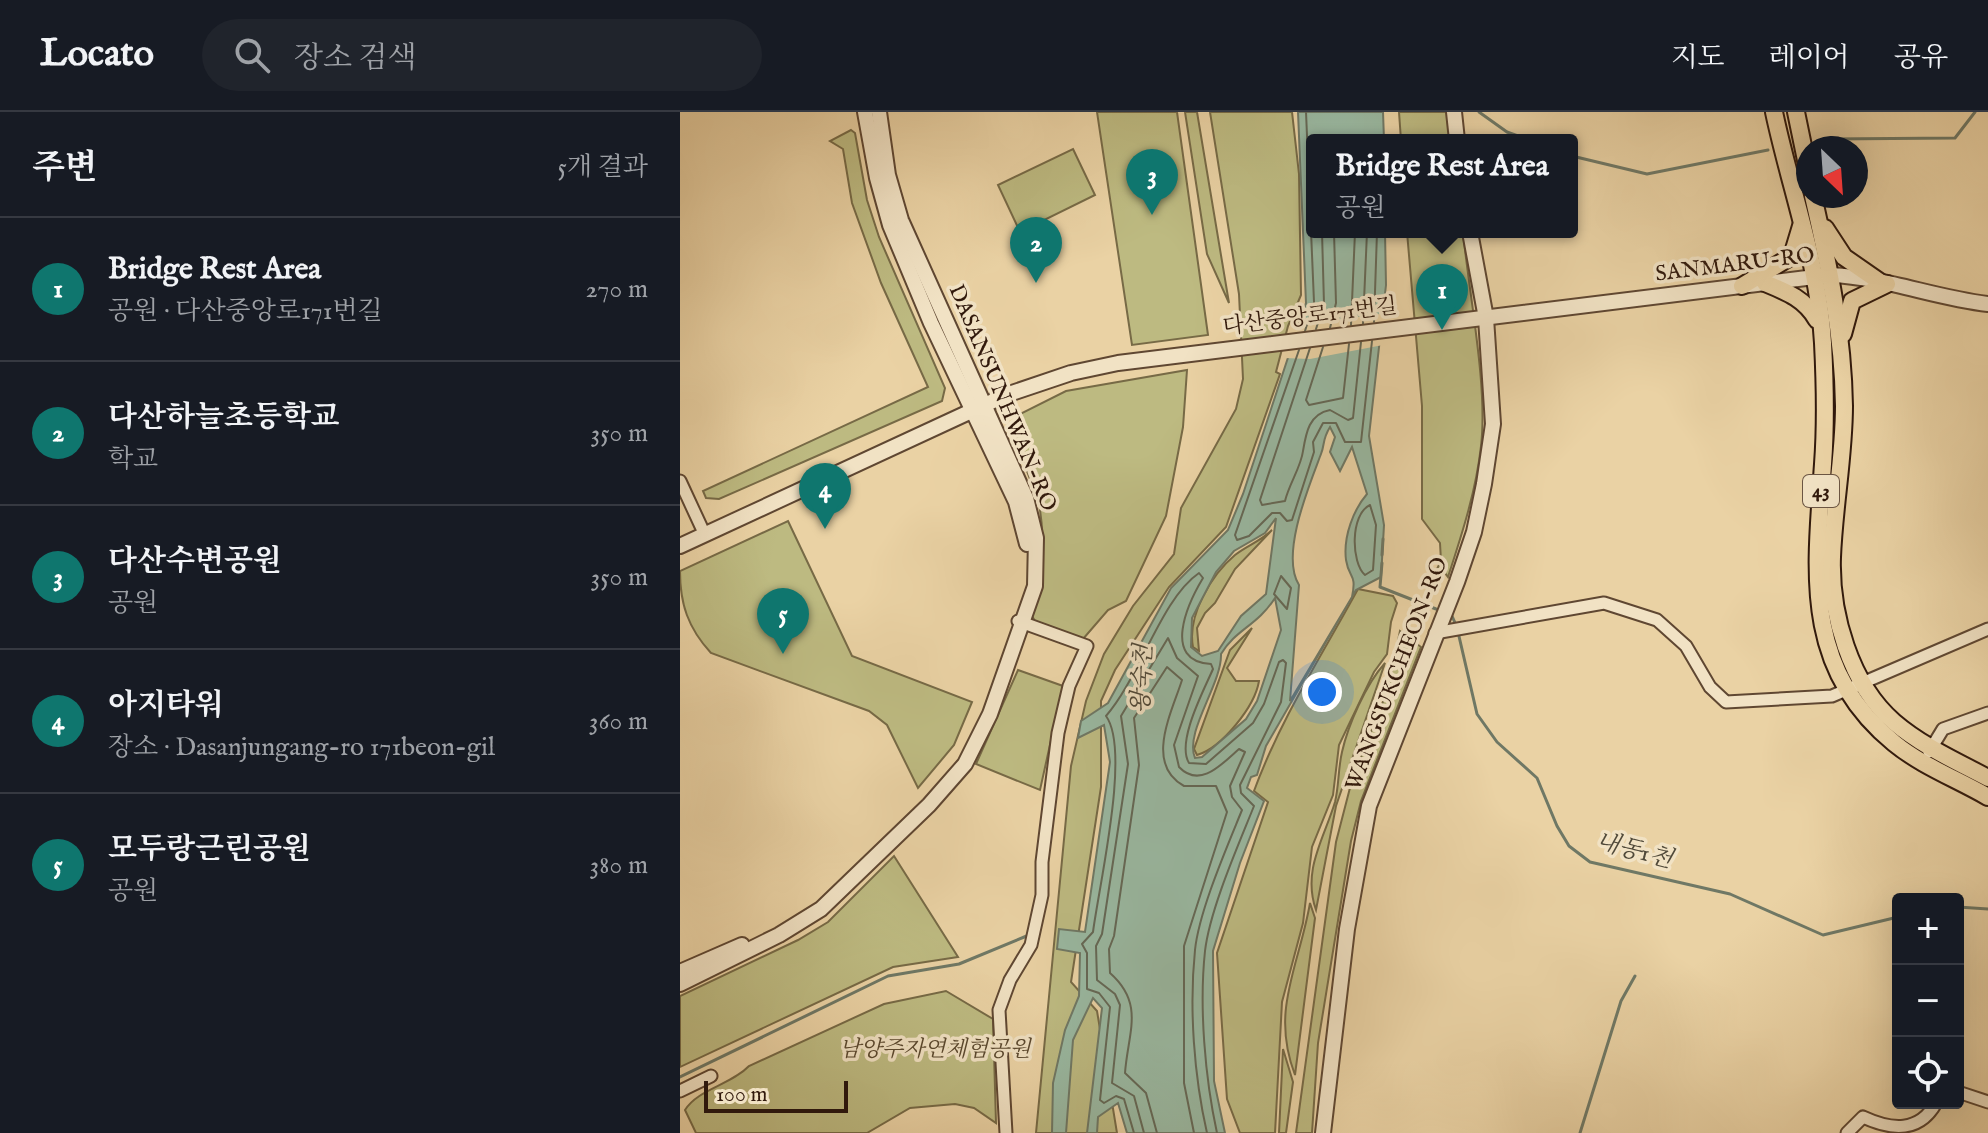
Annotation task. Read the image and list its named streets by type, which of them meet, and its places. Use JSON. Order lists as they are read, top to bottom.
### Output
{
  "streets": {
    "main road": ["43"],
    "street": [
      "SANMARU-RO",
      "다산중앙로171번길",
      "DASANSUNHWAN-RO",
      "WANGSUKCHEON-RO"
    ]
  },
  "crossings": [
    ["SANMARU-RO", "다산중앙로171번길"],
    ["SANMARU-RO", "43"],
    ["SANMARU-RO", "WANGSUKCHEON-RO"],
    ["다산중앙로171번길", "DASANSUNHWAN-RO"],
    ["다산중앙로171번길", "WANGSUKCHEON-RO"]
  ],
  "water": ["왕숙천", "내동1천"],
  "parks": ["남양주자연체험공원"],
  "scale_bar": "100 m",
  "north": "bottom right",
  "page": {
    "header": "Locato",
    "search": "장소 검색",
    "nav": ["지도", "레이어", "공유"],
    "heading": ["주변", "5개 결과"],
    "popup": ["Bridge Rest Area", "공원"],
    "pins": [
      "3",
      "2",
      "1",
      "4",
      "5"
    ],
    "list": [
      {
        "mark": "1",
        "name": "Bridge Rest Area",
        "note": "공원 · 다산중앙로171번길",
        "value": "270 m"
      },
      {
        "mark": "2",
        "name": "다산하늘초등학교",
        "note": "학교",
        "value": "350 m"
      },
      {
        "mark": "3",
        "name": "다산수변공원",
        "note": "공원",
        "value": "350 m"
      },
      {
        "mark": "4",
        "name": "아지타워",
        "note": "장소 · Dasanjungang-ro 171beon-gil",
        "value": "360 m"
      },
      {
        "mark": "5",
        "name": "모두랑근린공원",
        "note": "공원",
        "value": "380 m"
      }
    ],
    "map_buttons": ["+", "−"],
    "scale": "100 m"
  }
}
